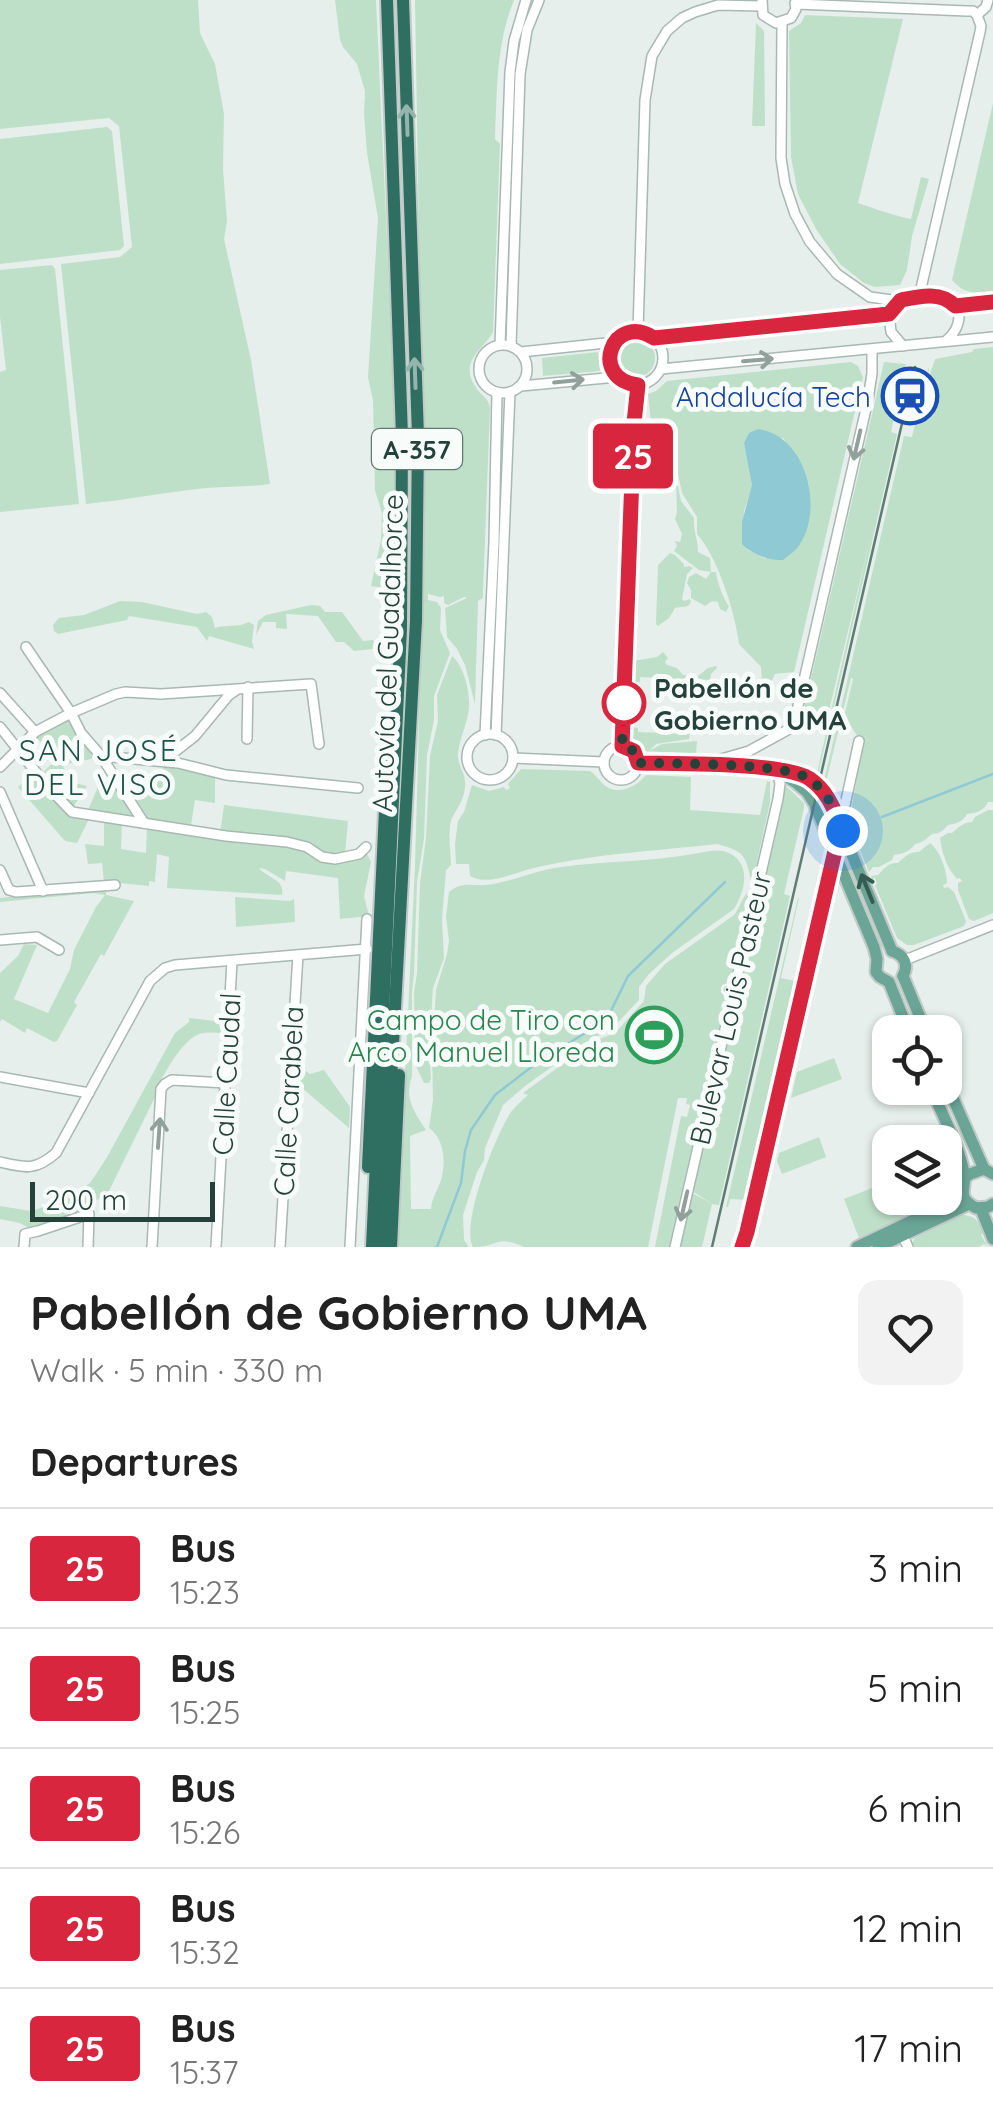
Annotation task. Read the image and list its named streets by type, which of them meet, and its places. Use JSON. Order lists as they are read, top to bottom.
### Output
{
  "streets": {
    "highway": ["A-357", "Autovía del Guadalhorce"],
    "street": ["Bulevar Louis Pasteur", "Calle Caudal", "Calle Carabela"]
  },
  "districts": ["SAN JOSÉ DEL VISO"],
  "places": {
    "station": ["Andalucía Tech"],
    "other": ["Pabellón de Gobierno UMA"],
    "sports": ["Campo de Tiro con Arco Manuel Lloreda"]
  },
  "lines": ["bus line 25"],
  "scale_bar": "200 m",
  "page": {
    "on_map": "25",
    "scale": "200 m",
    "heading": [
      ["Pabellón de Gobierno UMA", "Walk · 5 min · 330 m"],
      "Departures"
    ],
    "list": [
      {
        "mark": "25",
        "name": "Bus",
        "note": "15:23",
        "value": "3 min"
      },
      {
        "mark": "25",
        "name": "Bus",
        "note": "15:25",
        "value": "5 min"
      },
      {
        "mark": "25",
        "name": "Bus",
        "note": "15:26",
        "value": "6 min"
      },
      {
        "mark": "25",
        "name": "Bus",
        "note": "15:32",
        "value": "12 min"
      },
      {
        "mark": "25",
        "name": "Bus",
        "note": "15:37",
        "value": "17 min"
      }
    ]
  }
}
